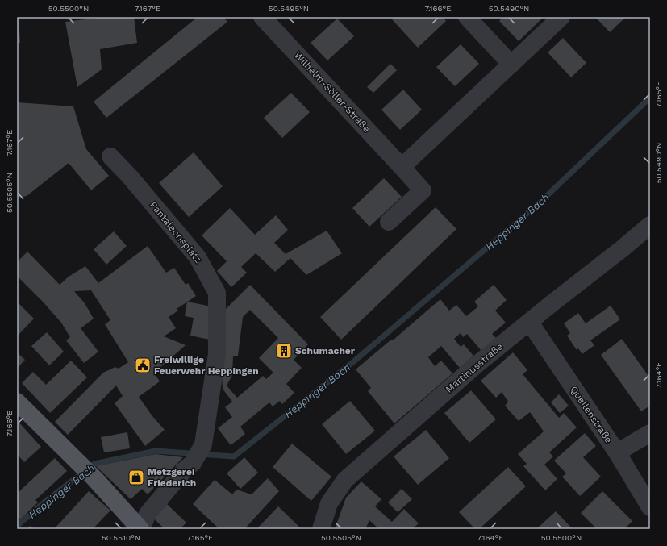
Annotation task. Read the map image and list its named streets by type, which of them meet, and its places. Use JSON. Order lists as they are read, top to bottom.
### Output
{
  "streets": {
    "street": [
      "Wilhelm-Söller-Straße",
      "Pantaleonsplatz",
      "Martinusstraße",
      "Quellenstraße"
    ]
  },
  "crossings": [
    ["Martinusstraße", "Quellenstraße"]
  ],
  "water": ["Heppinger Bach"],
  "places": {
    "building": ["Schumacher"],
    "public building": ["Freiwillige Feuerwehr Heppingen"],
    "shop": ["Metzgerei Friederich"]
  },
  "coordinates": [
    "50.5500°N",
    "7.167°E",
    "50.5495°N",
    "7.166°E",
    "50.5490°N",
    "7.165°E",
    "50.5505°N",
    "7.164°E",
    "50.5510°N"
  ]
}
